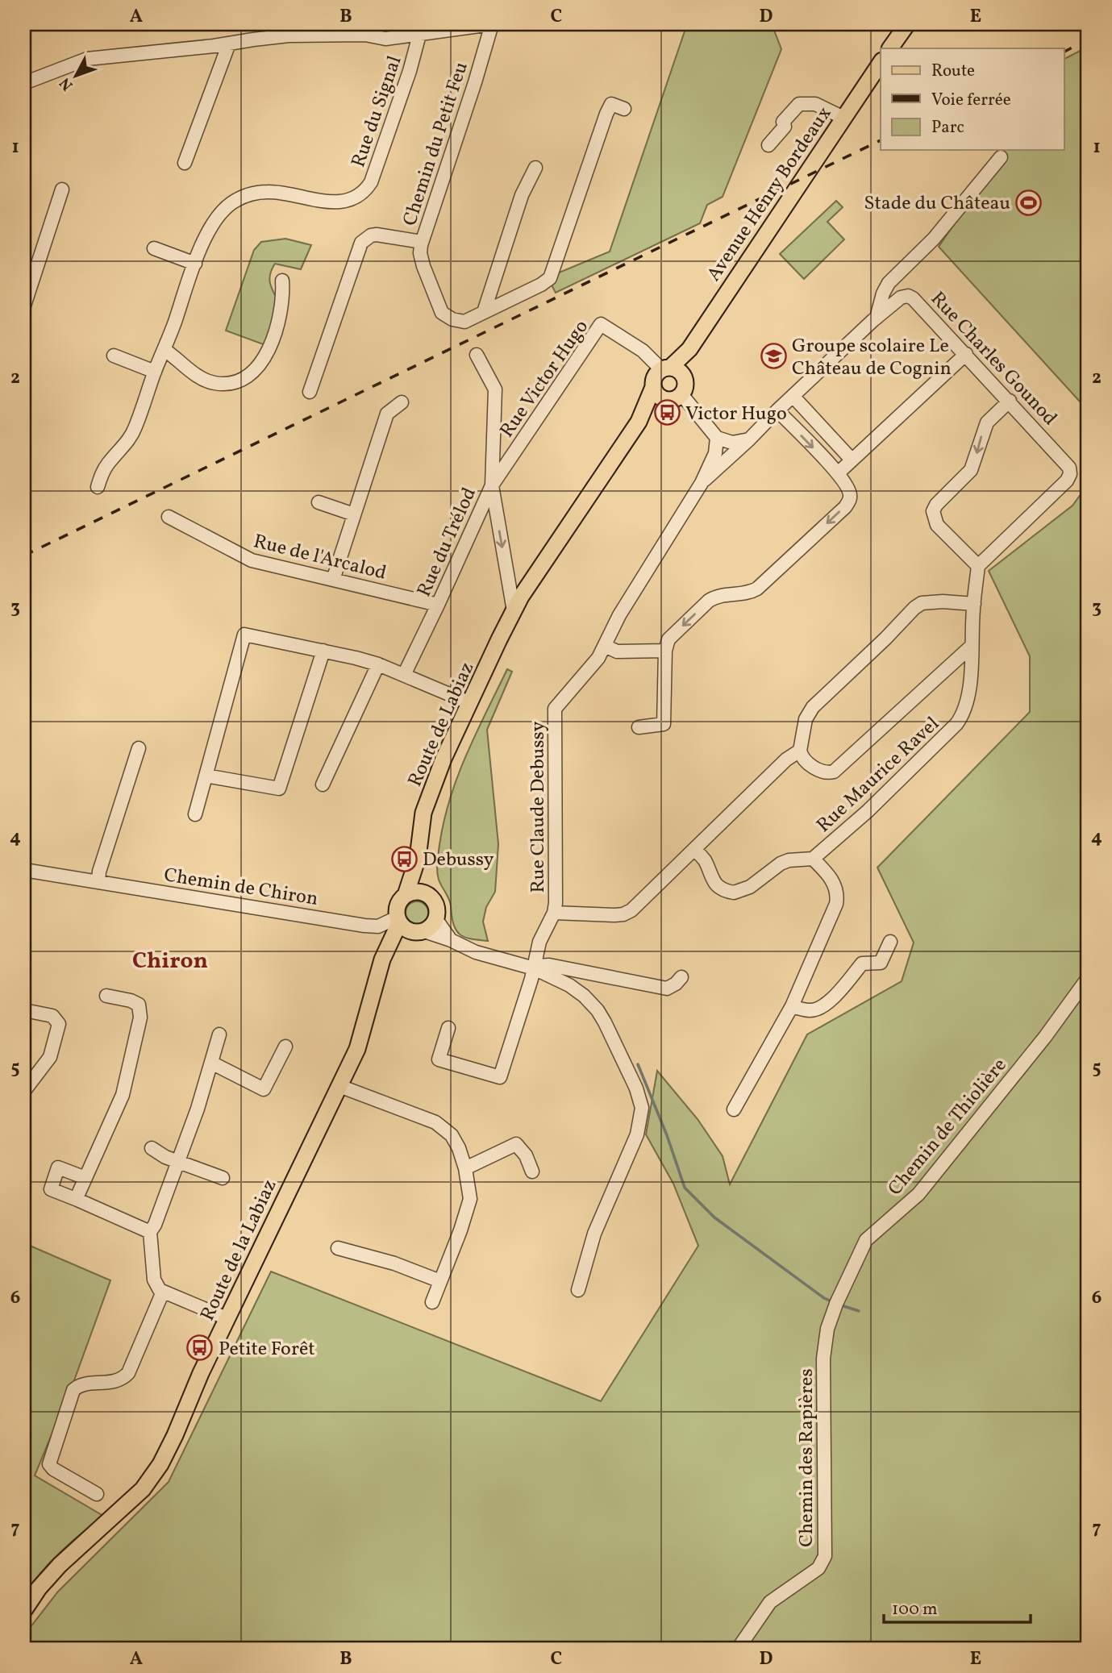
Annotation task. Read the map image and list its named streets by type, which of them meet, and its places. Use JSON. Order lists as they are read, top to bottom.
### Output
{
  "streets": {
    "main road": ["Avenue Henry Bordeaux", "Route de Labiaz", "Route de la Labiaz"],
    "street": [
      "Rue du Signal",
      "Chemin du Petit Feu",
      "Rue Charles Gounod",
      "Rue Victor Hugo",
      "Rue du Trélod",
      "Rue de l'Arcalod",
      "Rue Maurice Ravel",
      "Rue Claude Debussy",
      "Chemin de Chiron",
      "Chemin de Thiolière",
      "Chemin des Rapières"
    ]
  },
  "crossings": [
    ["Avenue Henry Bordeaux", "Rue Victor Hugo"],
    ["Rue Charles Gounod", "Rue Maurice Ravel"],
    ["Rue Charles Gounod", "Rue Claude Debussy"],
    ["Rue Victor Hugo", "Rue du Trélod"],
    ["Rue du Trélod", "Rue de l'Arcalod"],
    ["Route de Labiaz", "Route de la Labiaz"],
    ["Chemin de Thiolière", "Chemin des Rapières"]
  ],
  "districts": ["Chiron"],
  "places": {
    "sports": ["Stade du Château"],
    "school or university": ["Groupe scolaire Le Château de Cognin"],
    "bus stop": ["Victor Hugo", "Debussy", "Petite Forêt"]
  },
  "legend": ["Route", "Voie ferrée", "Parc"],
  "scale_bar": "100 m",
  "north": "bottom left",
  "grid": {
    "columns": [
      "A",
      "B",
      "C",
      "D",
      "E"
    ],
    "rows": [
      "1",
      "2",
      "3",
      "4",
      "5",
      "6",
      "7"
    ]
  }
}
